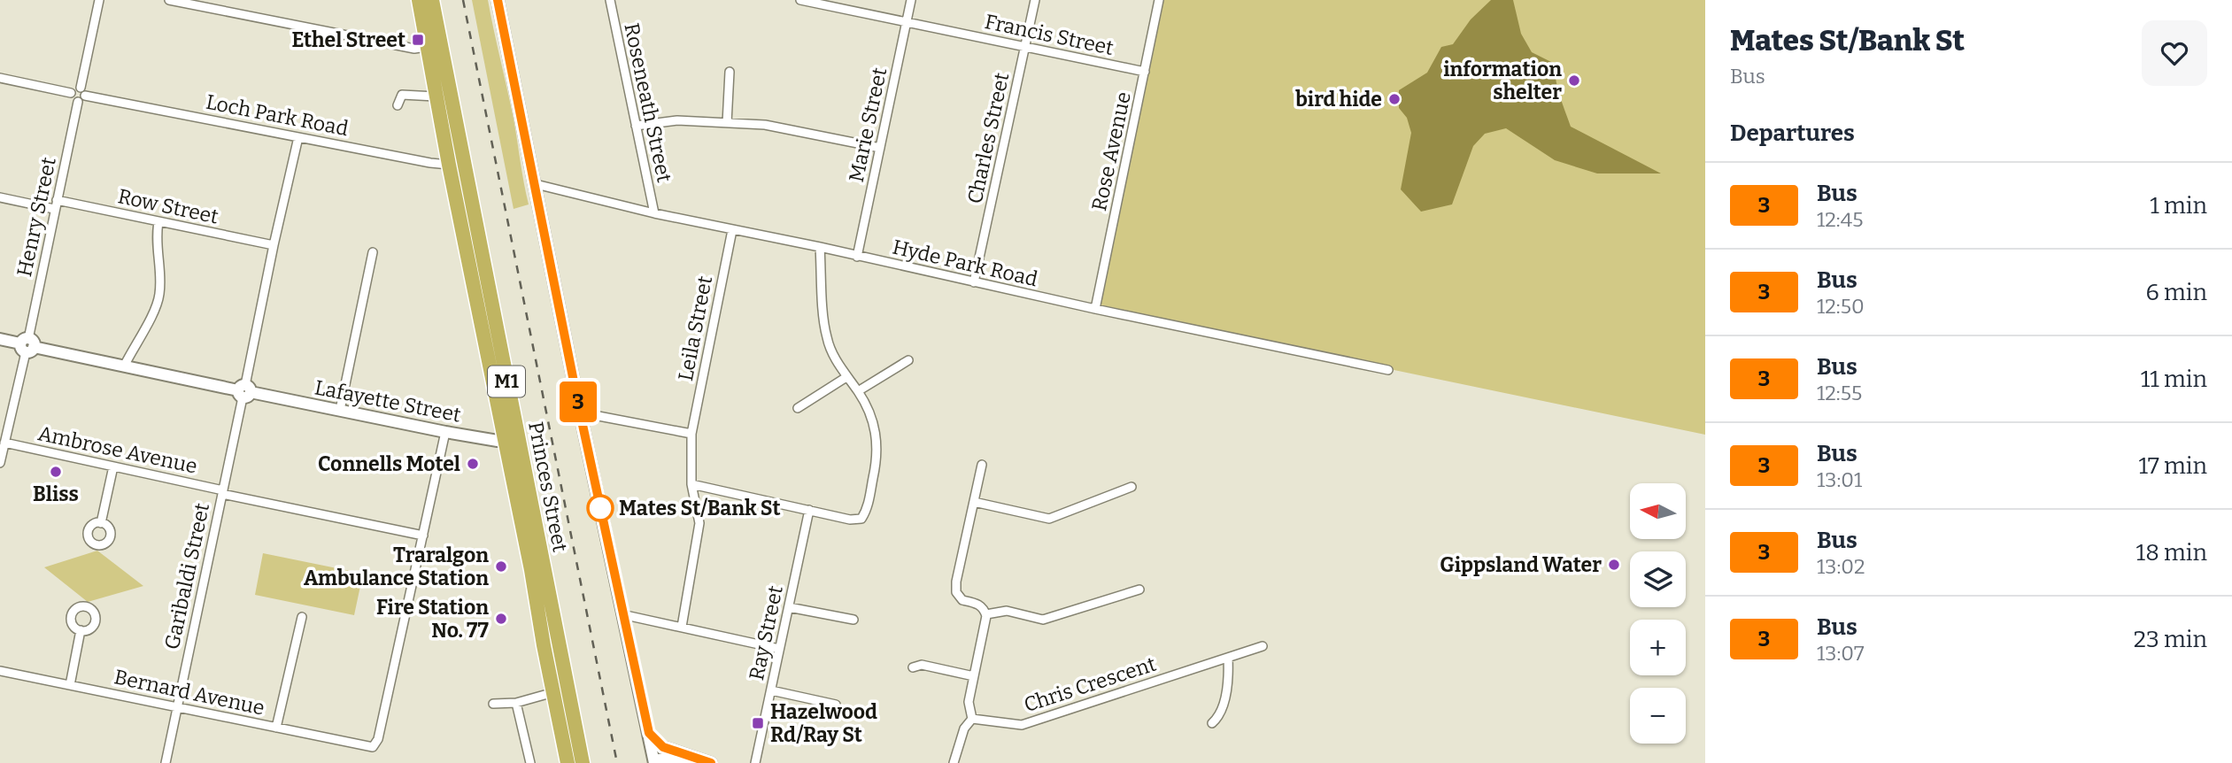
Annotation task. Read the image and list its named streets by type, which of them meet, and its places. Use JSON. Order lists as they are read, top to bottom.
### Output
{
  "streets": {
    "highway": ["M1", "Princes Street"],
    "main road": ["Lafayette Street"],
    "street": [
      "Francis Street",
      "Roseneath Street",
      "Loch Park Road",
      "Marie Street",
      "Charles Street",
      "Rose Avenue",
      "Row Street",
      "Henry Street",
      "Hyde Park Road",
      "Leila Street",
      "Ambrose Avenue",
      "Garibaldi Street",
      "Ray Street",
      "Chris Crescent",
      "Bernard Avenue"
    ]
  },
  "crossings": [
    ["Francis Street", "Marie Street"],
    ["Francis Street", "Charles Street"],
    ["Francis Street", "Rose Avenue"],
    ["Roseneath Street", "Hyde Park Road"],
    ["Loch Park Road", "Henry Street"],
    ["Loch Park Road", "Princes Street"],
    ["Loch Park Road", "Garibaldi Street"],
    ["Marie Street", "Hyde Park Road"],
    ["Charles Street", "Hyde Park Road"],
    ["Rose Avenue", "Hyde Park Road"],
    ["Row Street", "Henry Street"],
    ["Row Street", "Garibaldi Street"],
    ["Henry Street", "Lafayette Street"],
    ["Henry Street", "Ambrose Avenue"],
    ["Hyde Park Road", "Leila Street"],
    ["Lafayette Street", "Princes Street"],
    ["Lafayette Street", "Garibaldi Street"],
    ["Ambrose Avenue", "Garibaldi Street"],
    ["Ambrose Avenue", "Bernard Avenue"],
    ["Garibaldi Street", "Bernard Avenue"]
  ],
  "places": {
    "transit": ["Ethel Street", "Hazelwood Rd/Ray St"],
    "other": [
      "information shelter",
      "bird hide",
      "Connells Motel",
      "Bliss",
      "Mates St/Bank St",
      "Gippsland Water",
      "Traralgon Ambulance Station",
      "Fire Station No. 77"
    ]
  },
  "lines": ["bus line 3"],
  "north": "left",
  "page": {
    "on_map": "3",
    "heading": [
      ["Mates St/Bank St", "Bus"],
      "Departures"
    ],
    "list": [
      {
        "mark": "3",
        "name": "Bus",
        "note": "12:45",
        "value": "1 min"
      },
      {
        "mark": "3",
        "name": "Bus",
        "note": "12:50",
        "value": "6 min"
      },
      {
        "mark": "3",
        "name": "Bus",
        "note": "12:55",
        "value": "11 min"
      },
      {
        "mark": "3",
        "name": "Bus",
        "note": "13:01",
        "value": "17 min"
      },
      {
        "mark": "3",
        "name": "Bus",
        "note": "13:02",
        "value": "18 min"
      },
      {
        "mark": "3",
        "name": "Bus",
        "note": "13:07",
        "value": "23 min"
      }
    ],
    "map_buttons": ["+", "−"]
  }
}
